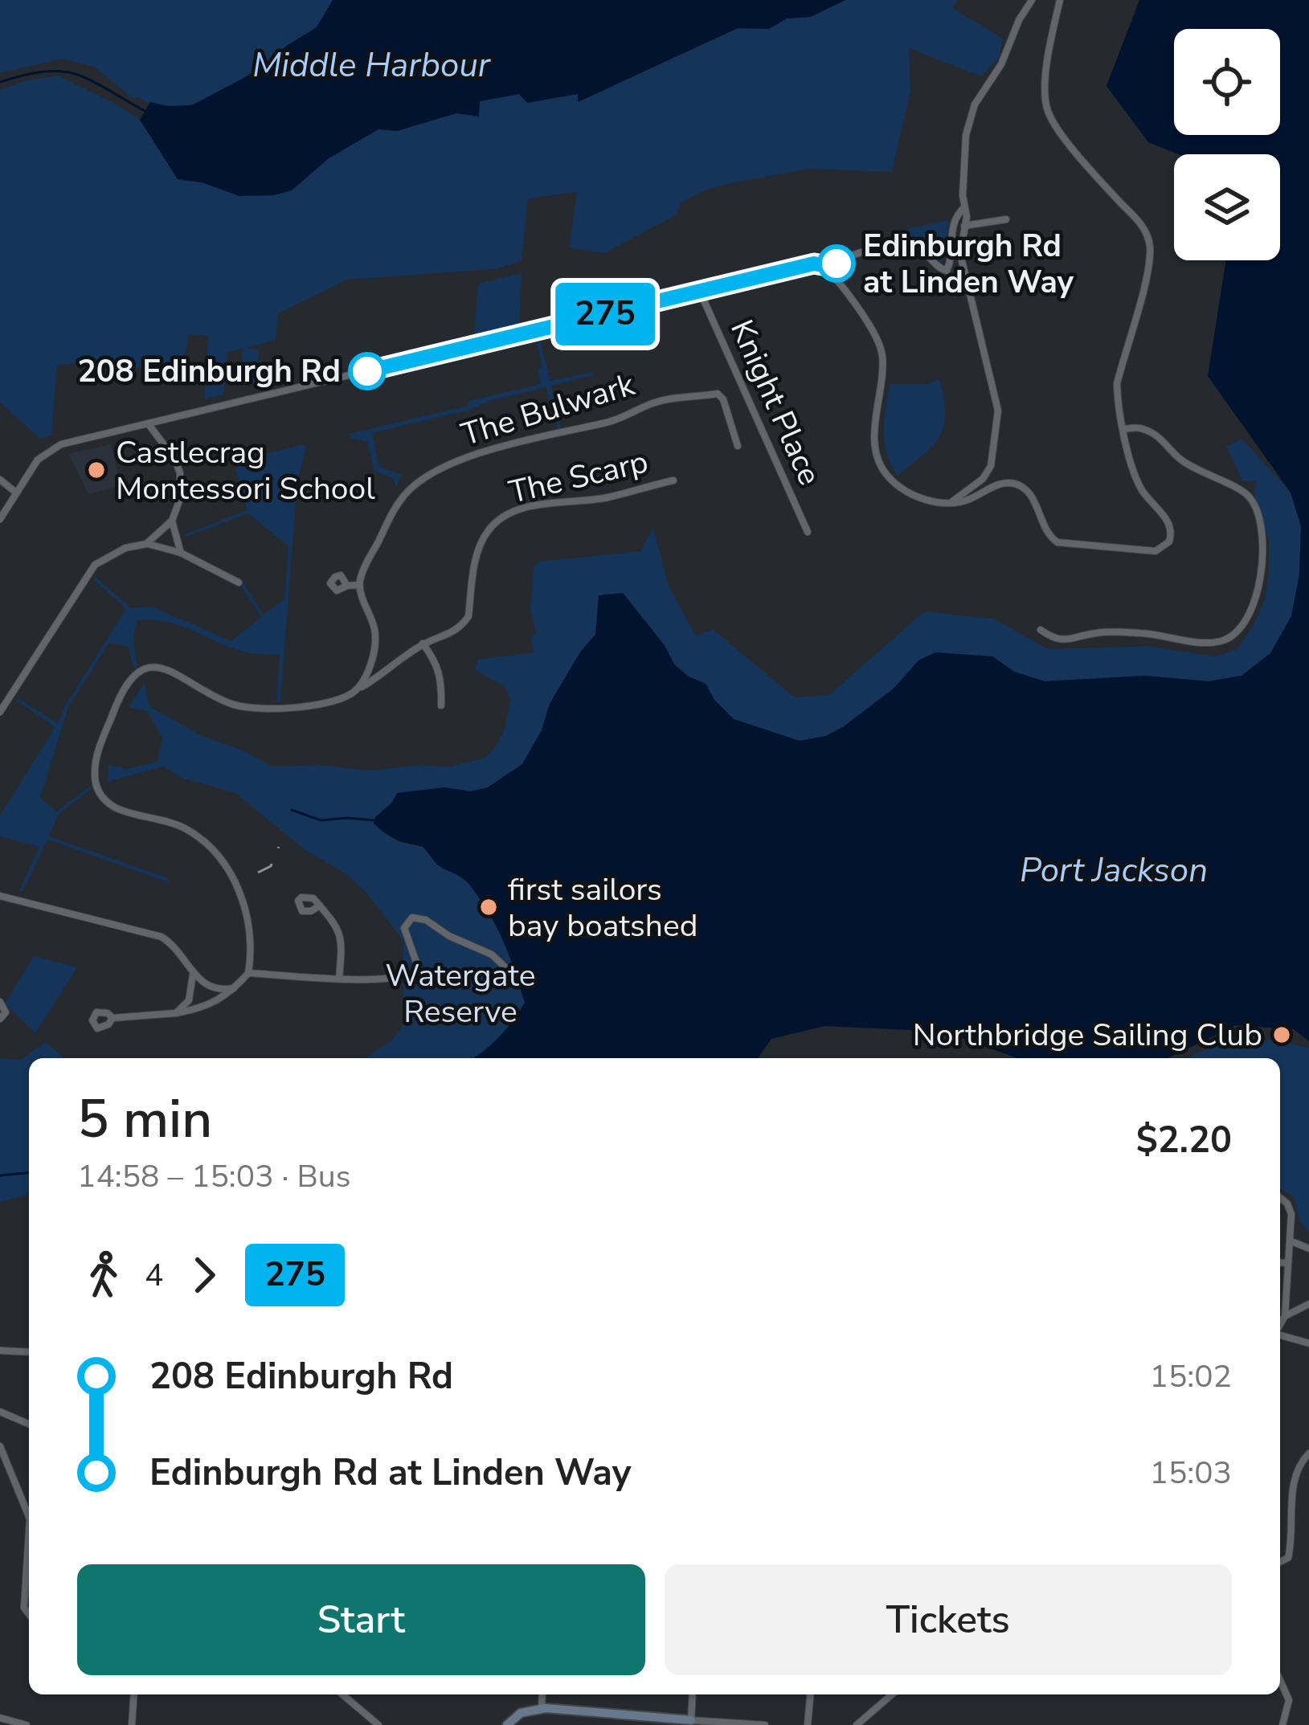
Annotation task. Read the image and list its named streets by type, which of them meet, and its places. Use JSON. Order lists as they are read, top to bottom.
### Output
{
  "streets": {
    "street": ["Knight Place", "The Bulwark", "The Scarp"]
  },
  "water": ["Middle Harbour", "Port Jackson"],
  "parks": ["Watergate Reserve"],
  "places": [
    "Edinburgh Rd at Linden Way",
    "208 Edinburgh Rd",
    "Castlecrag Montessori School",
    "first sailors bay boatshed",
    "Northbridge Sailing Club"
  ],
  "lines": ["bus line 275"],
  "page": {
    "on_map": "275",
    "heading": ["5 min", "14:58 – 15:03 · Bus", "$2.20"],
    "legs": ["4", "275"],
    "list": [
      {
        "name": "208 Edinburgh Rd",
        "value": "15:02"
      },
      {
        "name": "Edinburgh Rd at Linden Way",
        "value": "15:03"
      }
    ],
    "buttons": ["Start", "Tickets"]
  }
}
